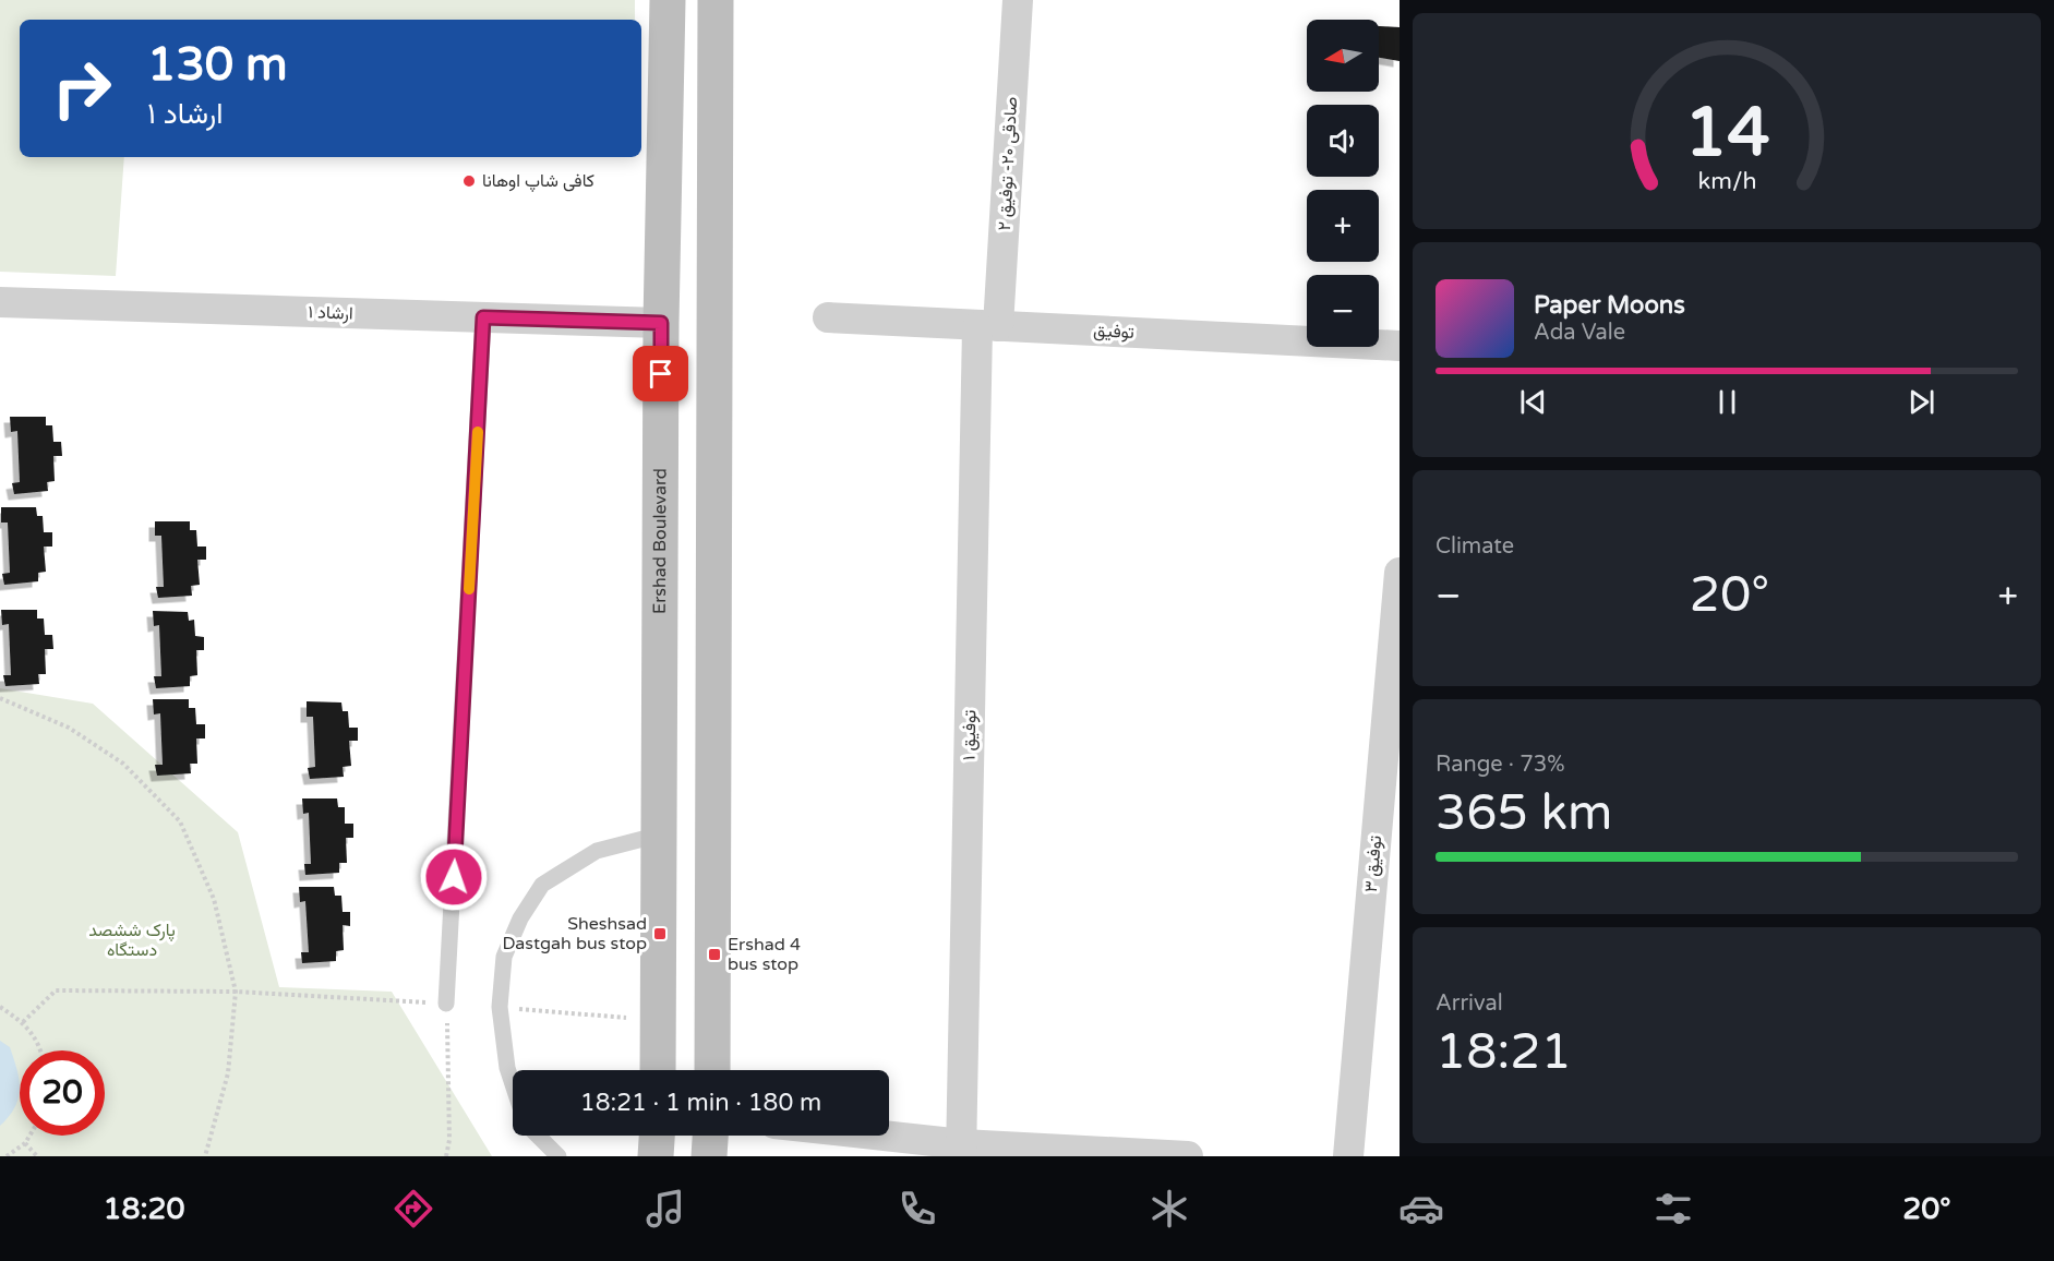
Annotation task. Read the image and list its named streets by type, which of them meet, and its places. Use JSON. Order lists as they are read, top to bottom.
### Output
{
  "streets": {
    "main road": ["Ershad Boulevard"],
    "street": [
      "صادقی ۲۰- توفیق ۲",
      "ارشاد ۱",
      "توفیق",
      "توفیق ۱",
      "توفیق ۳"
    ]
  },
  "crossings": [
    ["صادقی ۲۰- توفیق ۲", "توفیق"],
    ["صادقی ۲۰- توفیق ۲", "توفیق ۱"],
    ["ارشاد ۱", "Ershad Boulevard"],
    ["توفیق", "توفیق ۱"]
  ],
  "parks": ["پارک‌ ششصد دستگاه"],
  "places": {
    "other": ["کافی شاپ اوهانا"],
    "transit": ["Sheshsad Dastgah bus stop", "Ershad 4 bus stop"]
  },
  "north": "left",
  "page": {
    "map_buttons": ["+", "−"],
    "turn": ["130 m", "ارشاد ۱"],
    "song": ["Paper Moons", "Ada Vale"],
    "tile": [
      "Climate",
      ["Range · 73%", "365 km"],
      ["Arrival", "18:21"]
    ],
    "heat": ["−", "20°", "+"],
    "limit": "20",
    "trip": "18:21 · 1 min · 180 m",
    "tabs": ["18:20", "20°"],
    "gauge": ["14", "km/h"]
  }
}
